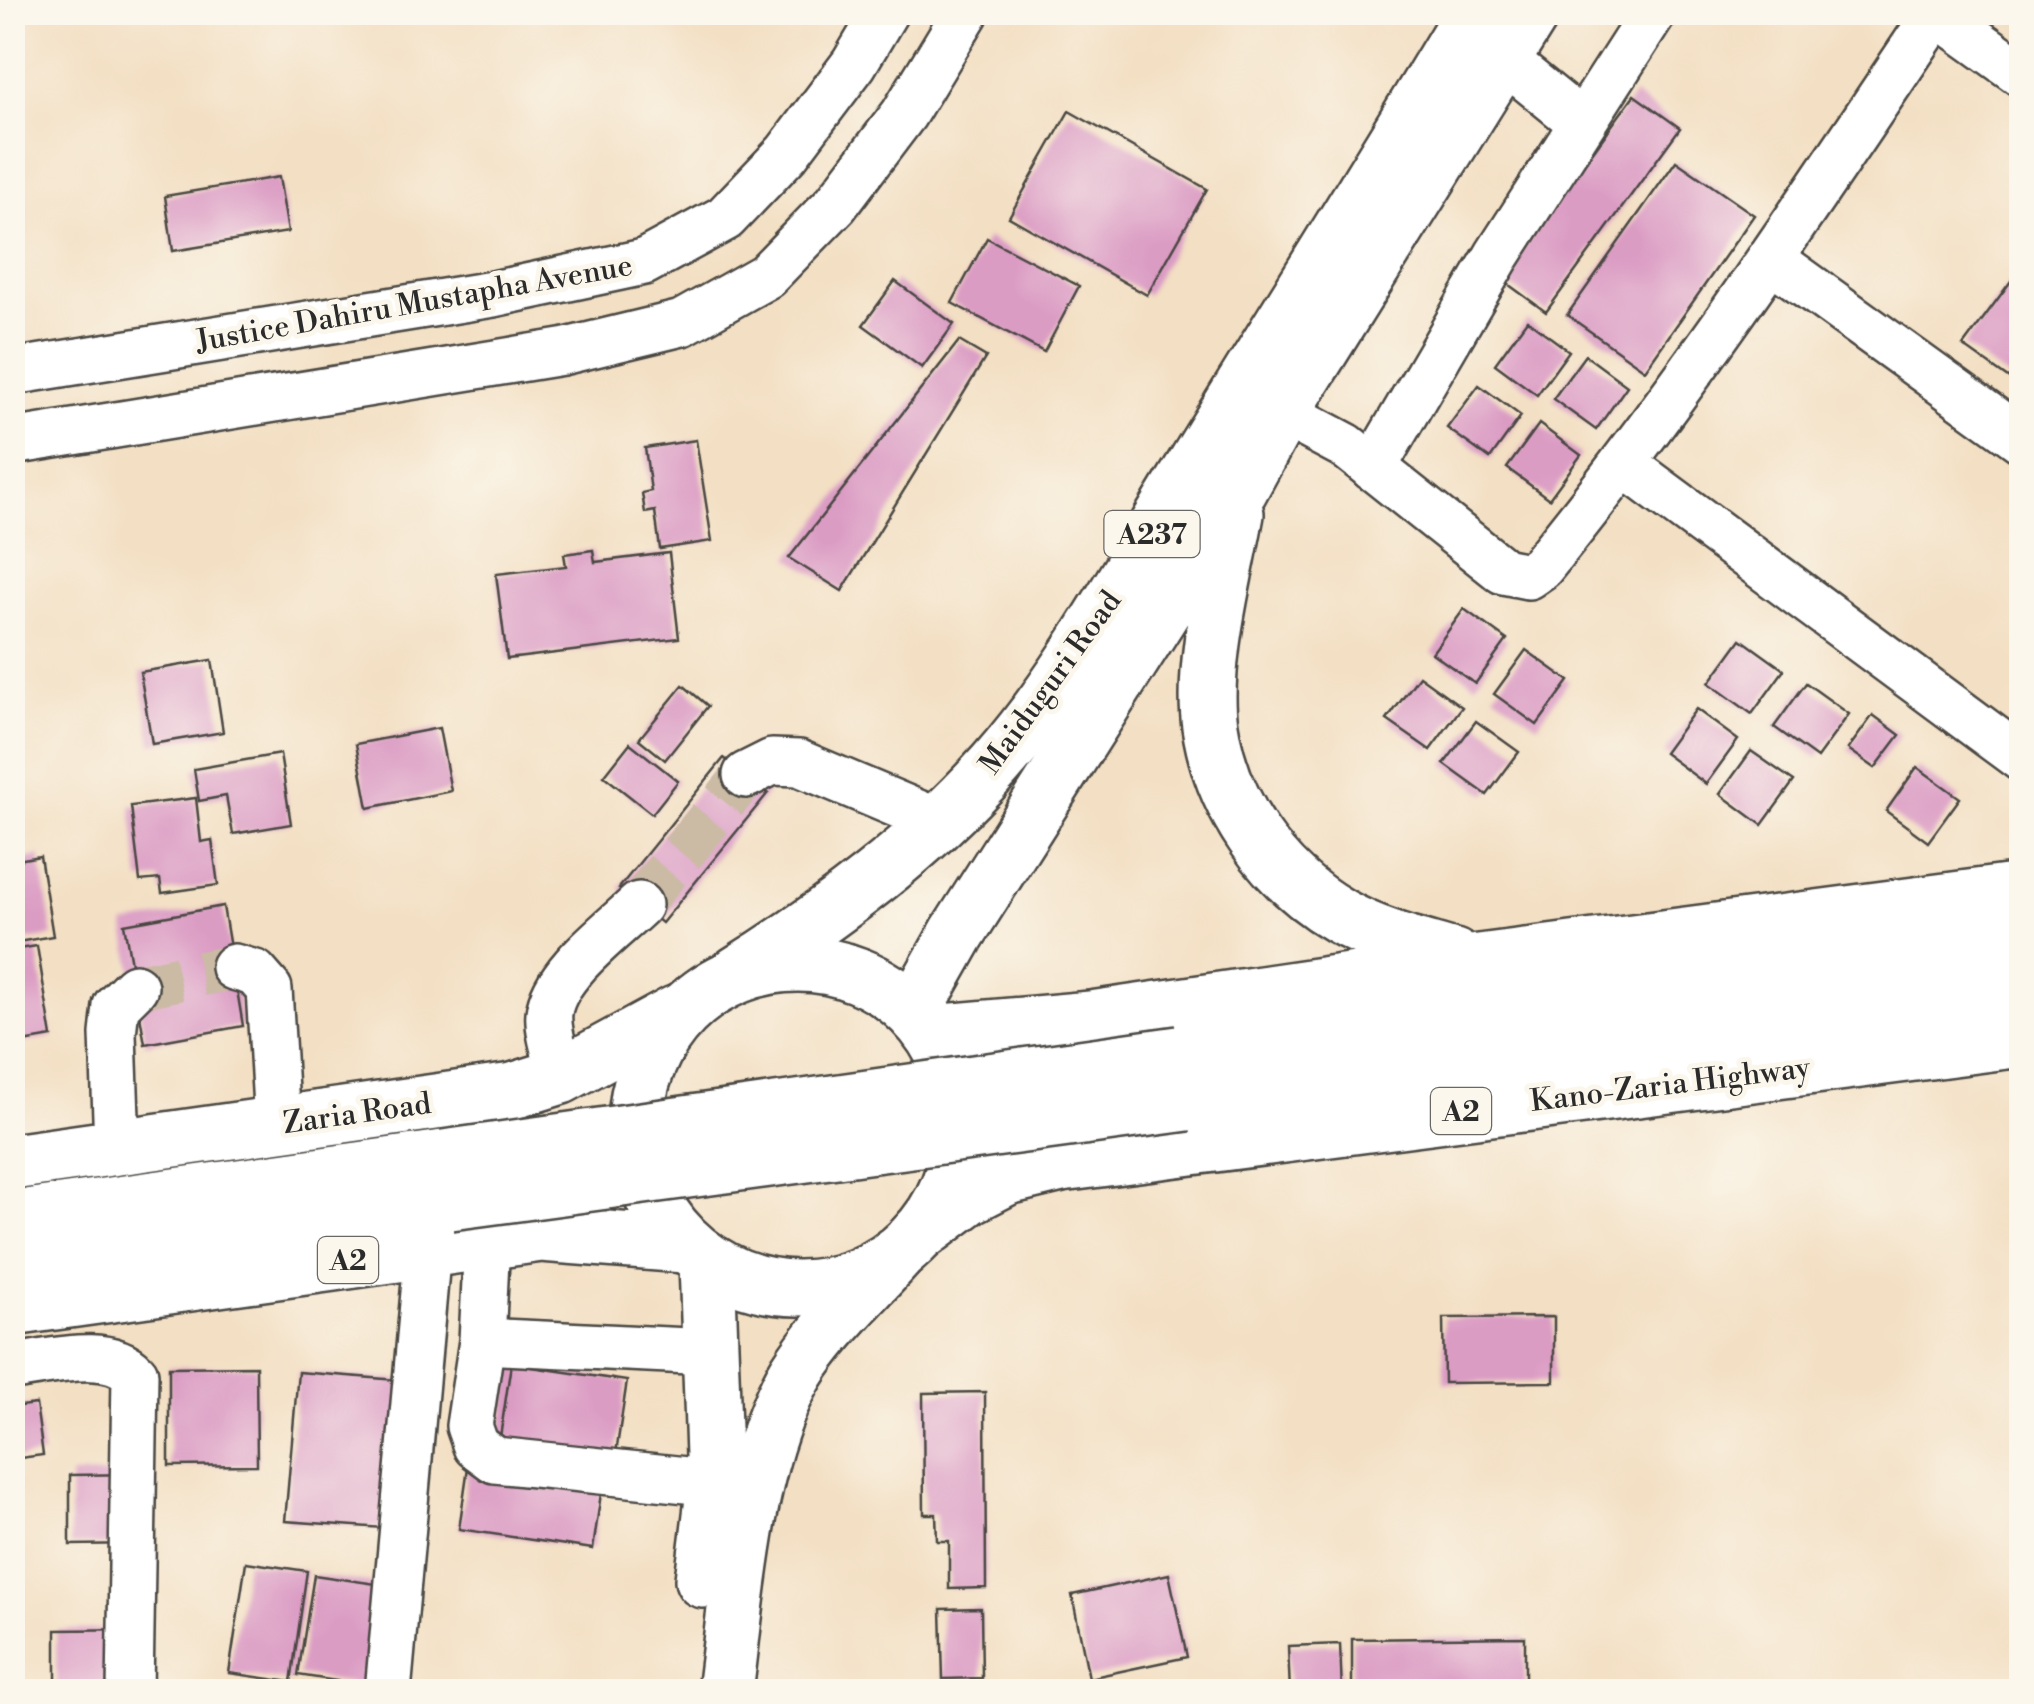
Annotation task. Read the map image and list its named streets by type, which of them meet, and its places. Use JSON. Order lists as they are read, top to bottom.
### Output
{
  "streets": {
    "main road": [
      "A237",
      "Maiduguri Road",
      "Kano-Zaria Highway",
      "A2",
      "Zaria Road"
    ],
    "street": ["Justice Dahiru Mustapha Avenue"]
  },
  "crossings": [
    ["Maiduguri Road", "Kano-Zaria Highway"],
    ["Maiduguri Road", "A2"],
    ["Maiduguri Road", "Zaria Road"],
    ["Kano-Zaria Highway", "A2"],
    ["Kano-Zaria Highway", "Zaria Road"],
    ["A2", "Zaria Road"]
  ]
}
